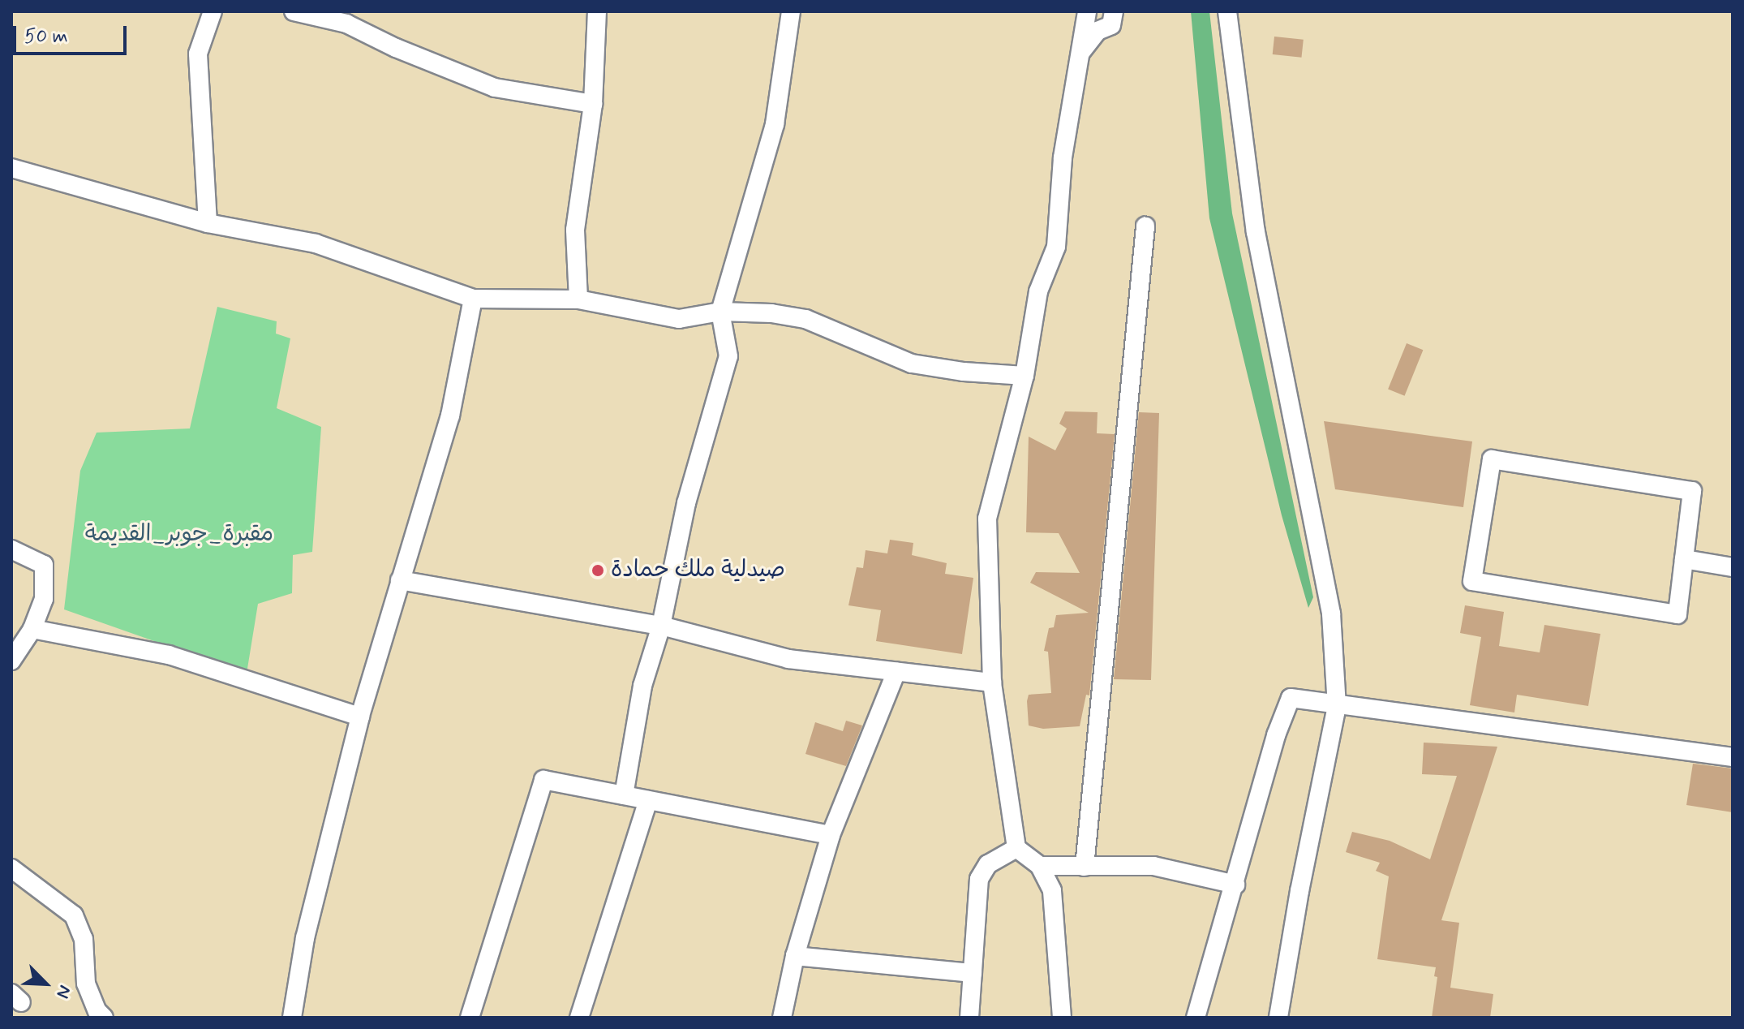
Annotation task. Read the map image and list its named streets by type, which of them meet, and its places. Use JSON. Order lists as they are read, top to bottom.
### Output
{
  "parks": ["مقبرة_جوبر_القديمة"],
  "places": ["صيدلية ملك حمادة"],
  "scale_bar": "50 m",
  "north": "bottom right"
}
